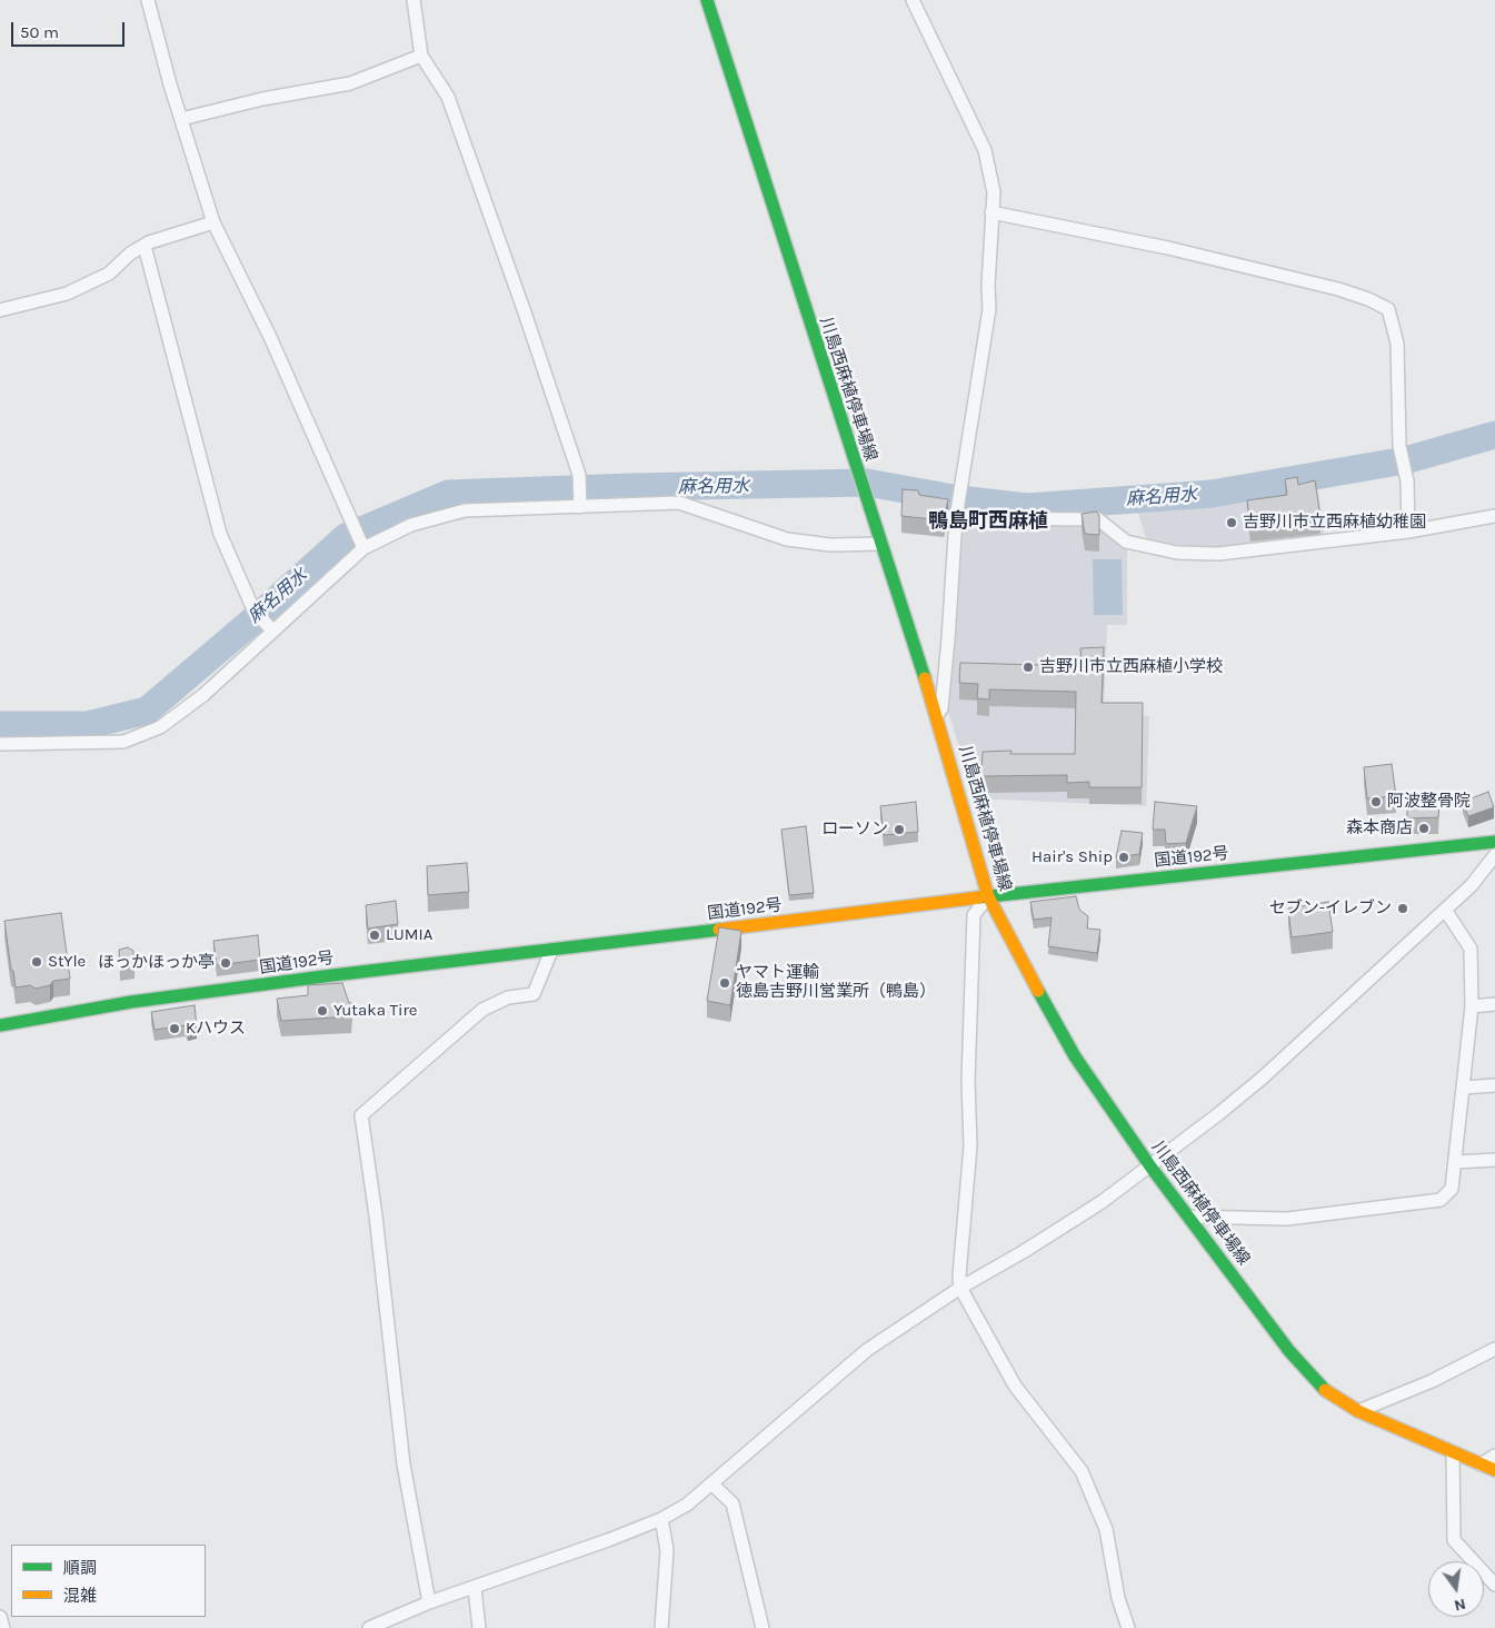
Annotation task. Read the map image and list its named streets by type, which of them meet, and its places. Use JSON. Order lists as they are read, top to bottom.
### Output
{
  "streets": {
    "main road": ["川島西麻植停車場線", "国道192号"]
  },
  "crossings": [
    ["川島西麻植停車場線", "国道192号"]
  ],
  "districts": ["鴨島町西麻植"],
  "water": ["麻名用水"],
  "places": [
    "吉野川市立西麻植幼稚園",
    "吉野川市立西麻植小学校",
    "阿波整骨院",
    "森本商店",
    "ローソン",
    "Hair's Ship",
    "セブン-イレブン",
    "LUMIA",
    "StYle",
    "ほっかほっか亭",
    "ヤマト運輸 徳島吉野川営業所（鴨島）",
    "Yutaka Tire",
    "Kハウス"
  ],
  "legend": ["順調", "混雑"],
  "scale_bar": "50 m",
  "north": "bottom"
}
